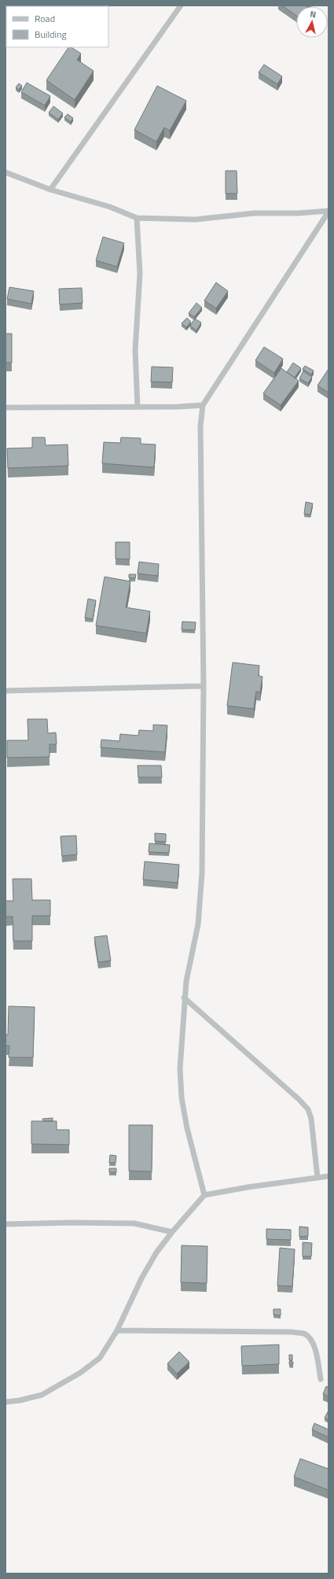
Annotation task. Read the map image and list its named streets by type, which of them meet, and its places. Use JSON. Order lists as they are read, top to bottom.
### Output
{
  "legend": ["Road", "Building"],
  "north": "top"
}
